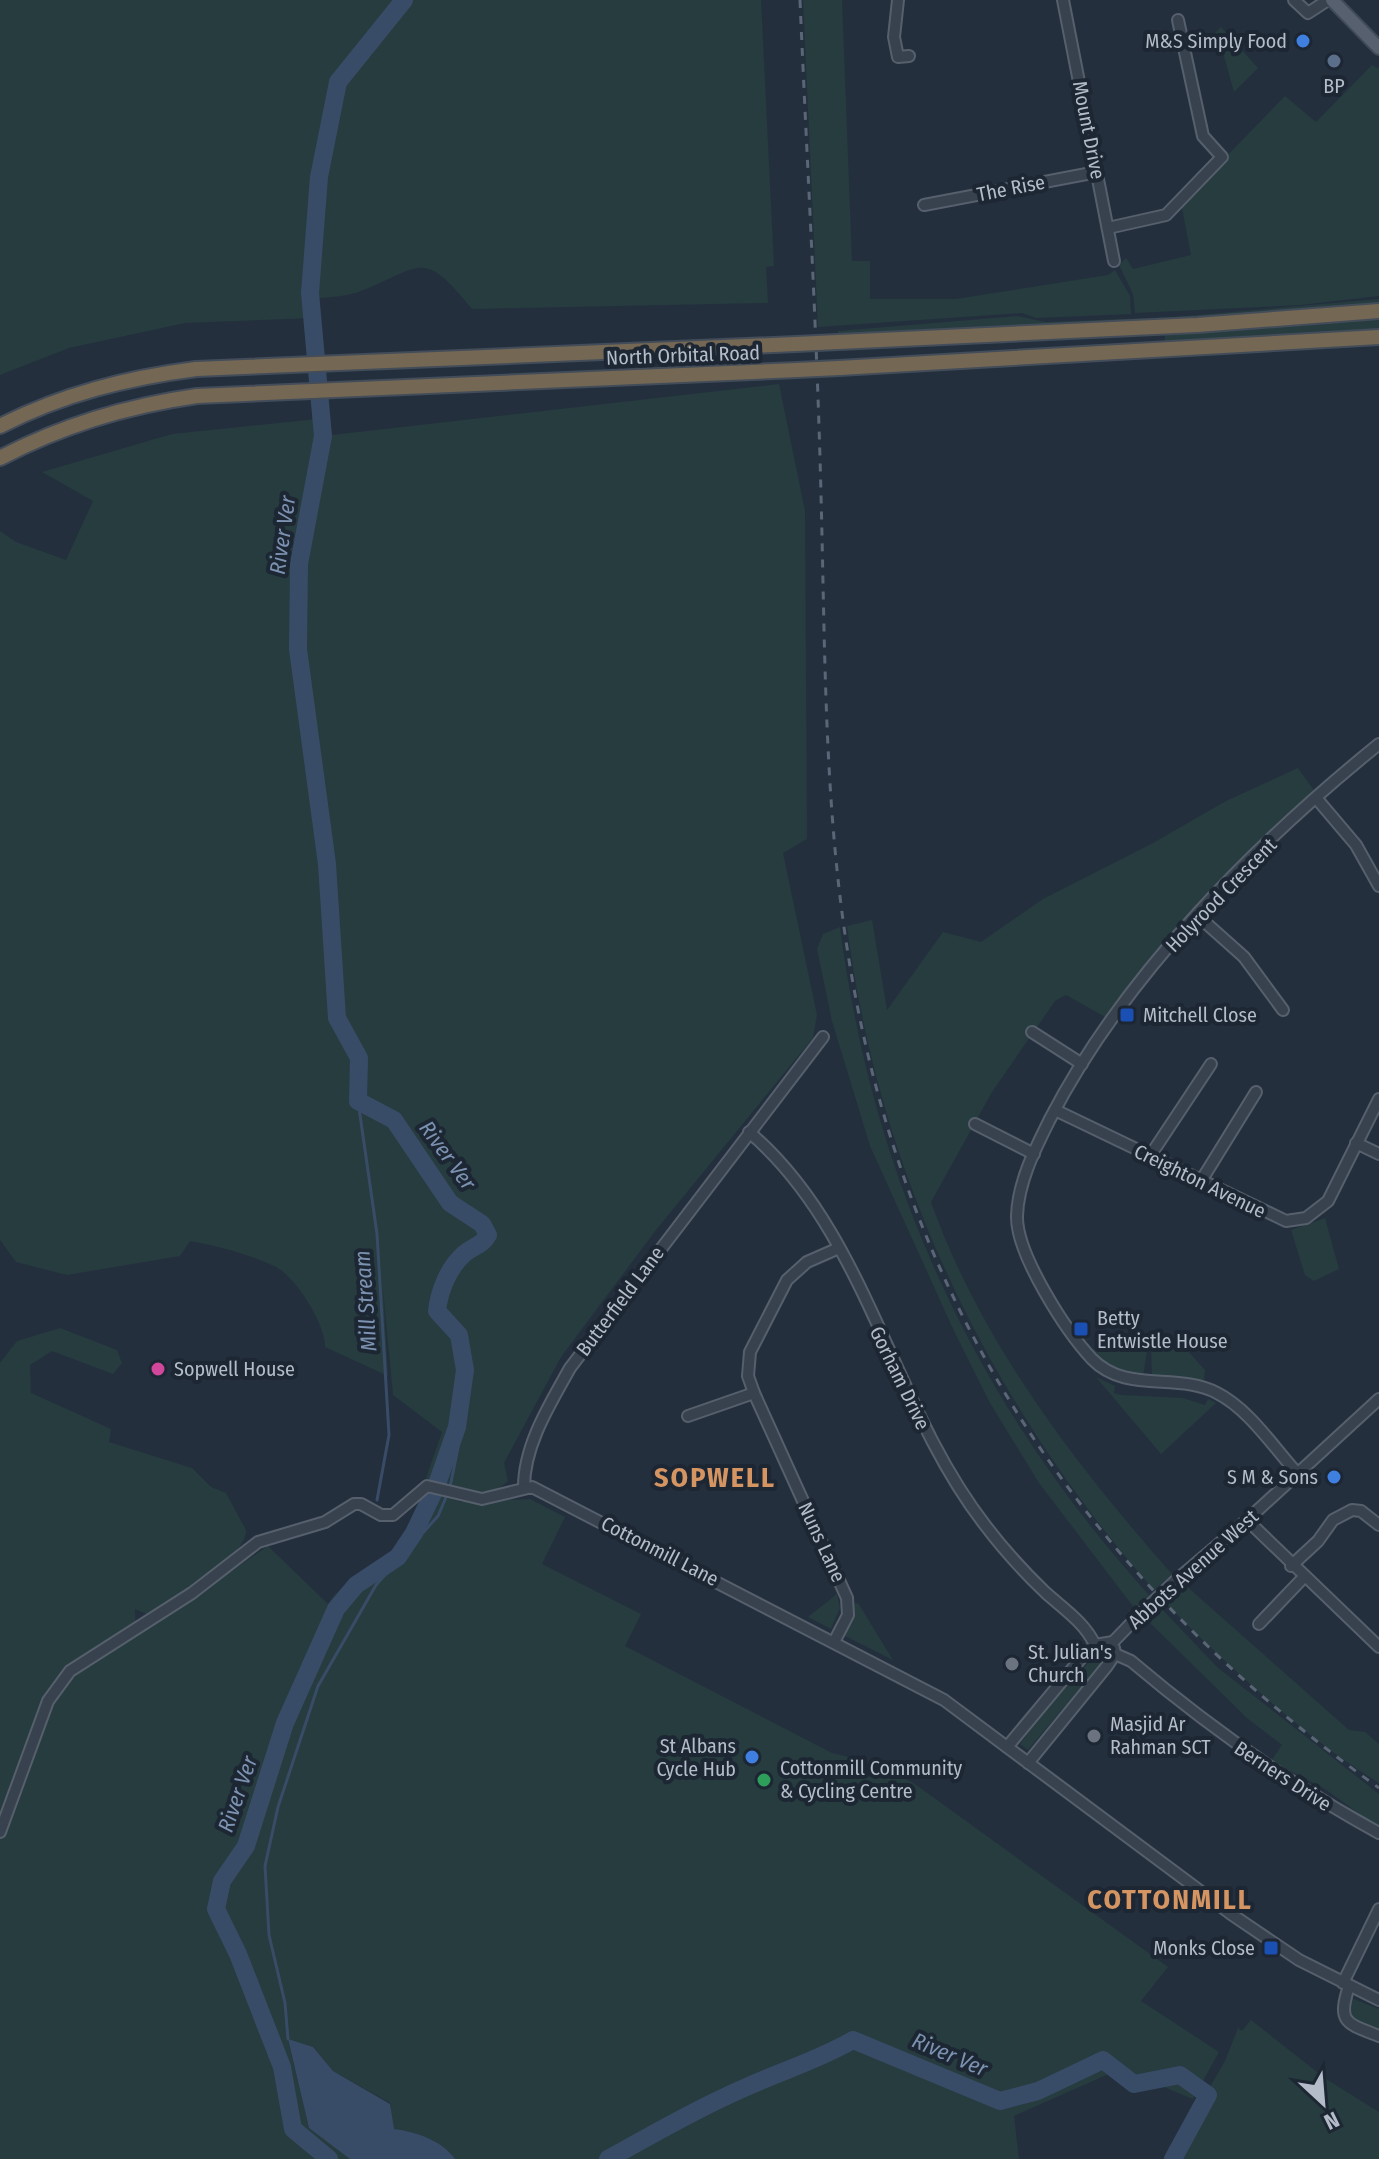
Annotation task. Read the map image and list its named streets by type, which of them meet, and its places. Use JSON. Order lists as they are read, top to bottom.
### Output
{
  "streets": {
    "highway": ["North Orbital Road"],
    "street": [
      "Mount Drive",
      "The Rise",
      "Holyrood Crescent",
      "Creighton Avenue",
      "Butterfield Lane",
      "Gorham Drive",
      "Nuns Lane",
      "Cottonmill Lane",
      "Abbots Avenue West",
      "Berners Drive"
    ]
  },
  "crossings": [
    ["Mount Drive", "The Rise"],
    ["Holyrood Crescent", "Creighton Avenue"],
    ["Holyrood Crescent", "Abbots Avenue West"],
    ["Butterfield Lane", "Gorham Drive"],
    ["Butterfield Lane", "Cottonmill Lane"],
    ["Gorham Drive", "Nuns Lane"],
    ["Nuns Lane", "Cottonmill Lane"],
    ["Cottonmill Lane", "Abbots Avenue West"],
    ["Abbots Avenue West", "Berners Drive"]
  ],
  "districts": ["SOPWELL", "COTTONMILL"],
  "water": ["River Ver", "Mill Stream"],
  "places": {
    "other": [
      "M&S Simply Food",
      "BP",
      "Sopwell House",
      "S M & Sons",
      "St. Julian's Church",
      "Masjid Ar Rahman SCT",
      "St Albans Cycle Hub",
      "Cottonmill Community & Cycling Centre"
    ],
    "transit": ["Mitchell Close", "Betty Entwistle House", "Monks Close"]
  },
  "north": "bottom right"
}
